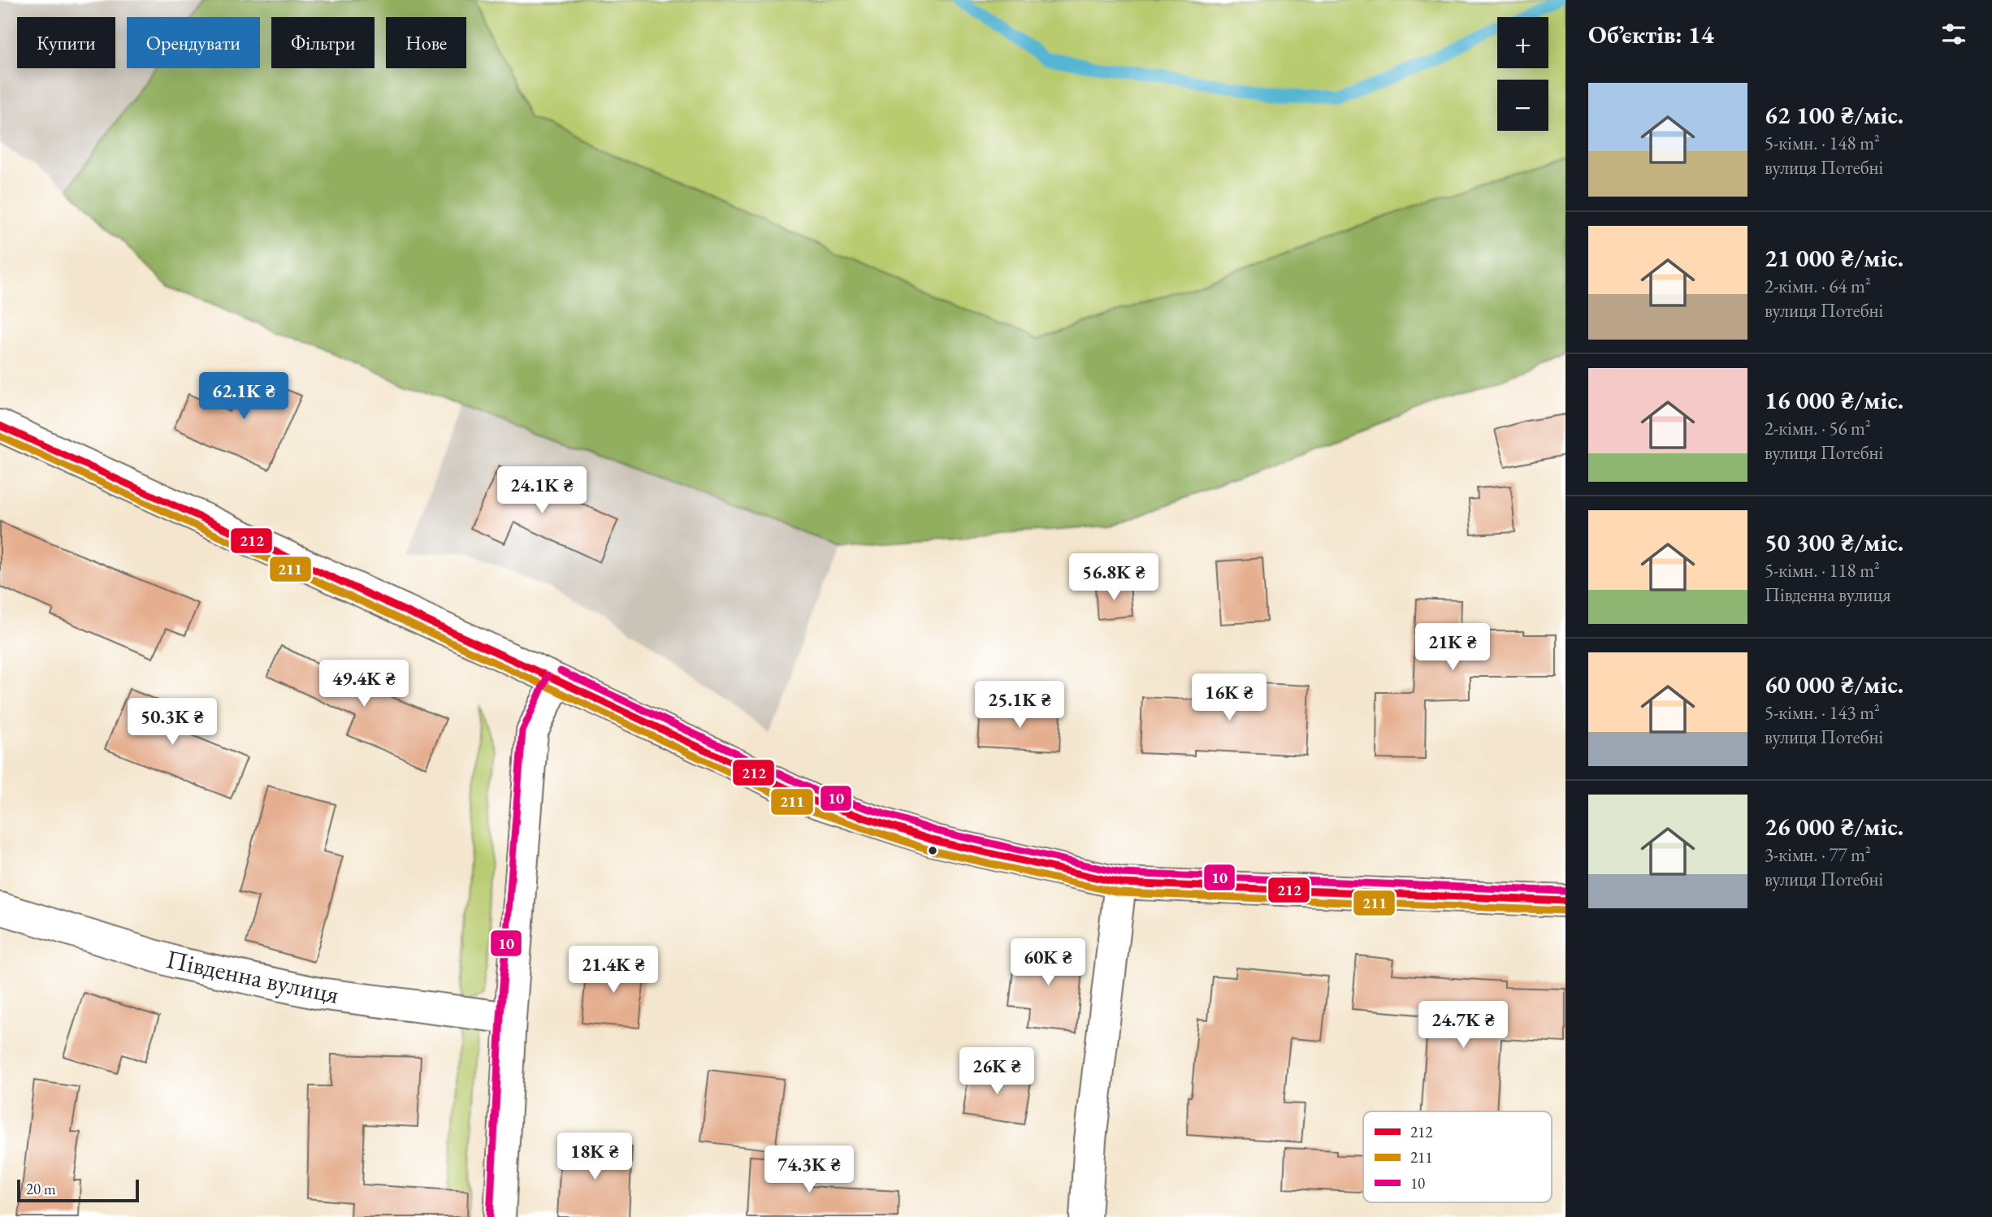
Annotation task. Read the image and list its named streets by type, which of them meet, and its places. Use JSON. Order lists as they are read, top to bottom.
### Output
{
  "streets": {
    "street": ["Південна вулиця"]
  },
  "lines": ["transit line 212", "transit line 211", "transit line 10"],
  "legend": ["212", "211", "10"],
  "scale_bar": "20 m",
  "page": {
    "heading": "Об’єктів: 14",
    "map_buttons": ["+", "−"],
    "chip": [
      "Купити",
      "Орендувати",
      "Фільтри",
      "Нове"
    ],
    "list": [
      {
        "name": "62 100 ₴/міс.",
        "note": "5-кімн. · 148 m² · вулиця Потебні"
      },
      {
        "name": "21 000 ₴/міс.",
        "note": "2-кімн. · 64 m² · вулиця Потебні"
      },
      {
        "name": "16 000 ₴/міс.",
        "note": "2-кімн. · 56 m² · вулиця Потебні"
      },
      {
        "name": "50 300 ₴/міс.",
        "note": "5-кімн. · 118 m² · Південна вулиця"
      },
      {
        "name": "60 000 ₴/міс.",
        "note": "5-кімн. · 143 m² · вулиця Потебні"
      },
      {
        "name": "26 000 ₴/міс.",
        "note": "3-кімн. · 77 m² · вулиця Потебні"
      }
    ],
    "price": [
      "62.1K ₴",
      "24.1K ₴",
      "56.8K ₴",
      "21K ₴",
      "49.4K ₴",
      "16K ₴",
      "25.1K ₴",
      "50.3K ₴",
      "60K ₴",
      "21.4K ₴",
      "24.7K ₴",
      "26K ₴",
      "18K ₴",
      "74.3K ₴"
    ],
    "scale": "20 m"
  }
}
